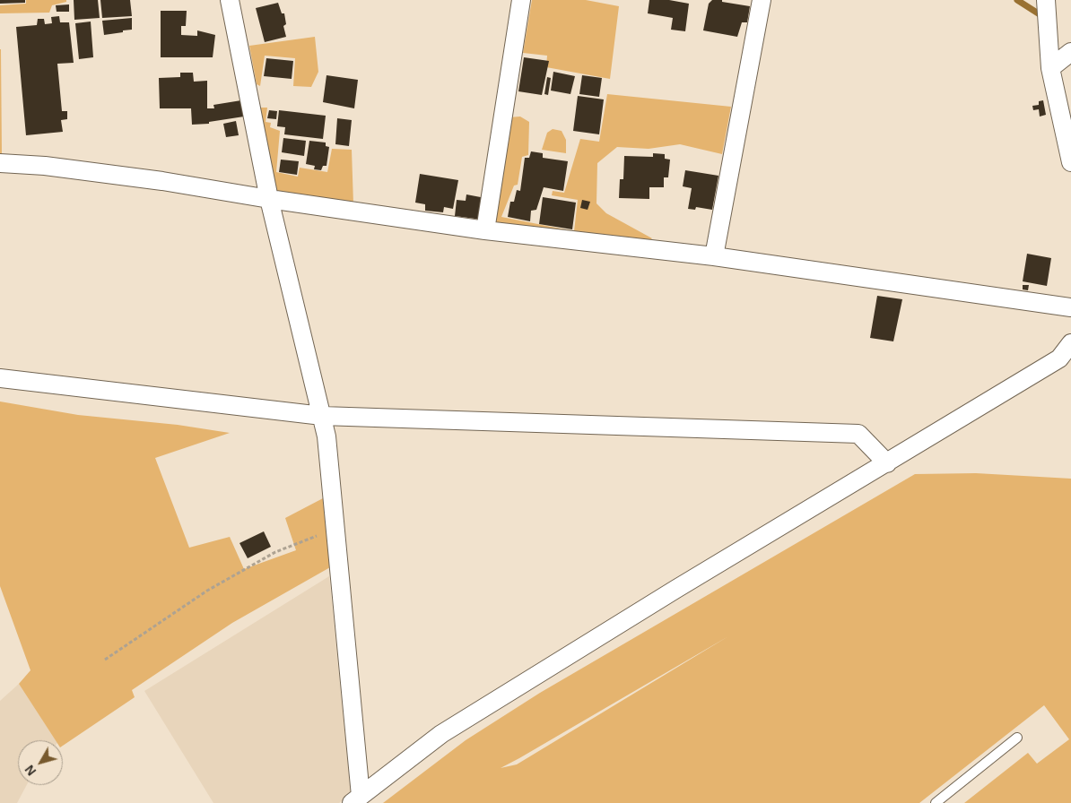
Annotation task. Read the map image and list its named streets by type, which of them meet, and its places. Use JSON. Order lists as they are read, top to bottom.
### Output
{
  "north": "bottom left"
}
